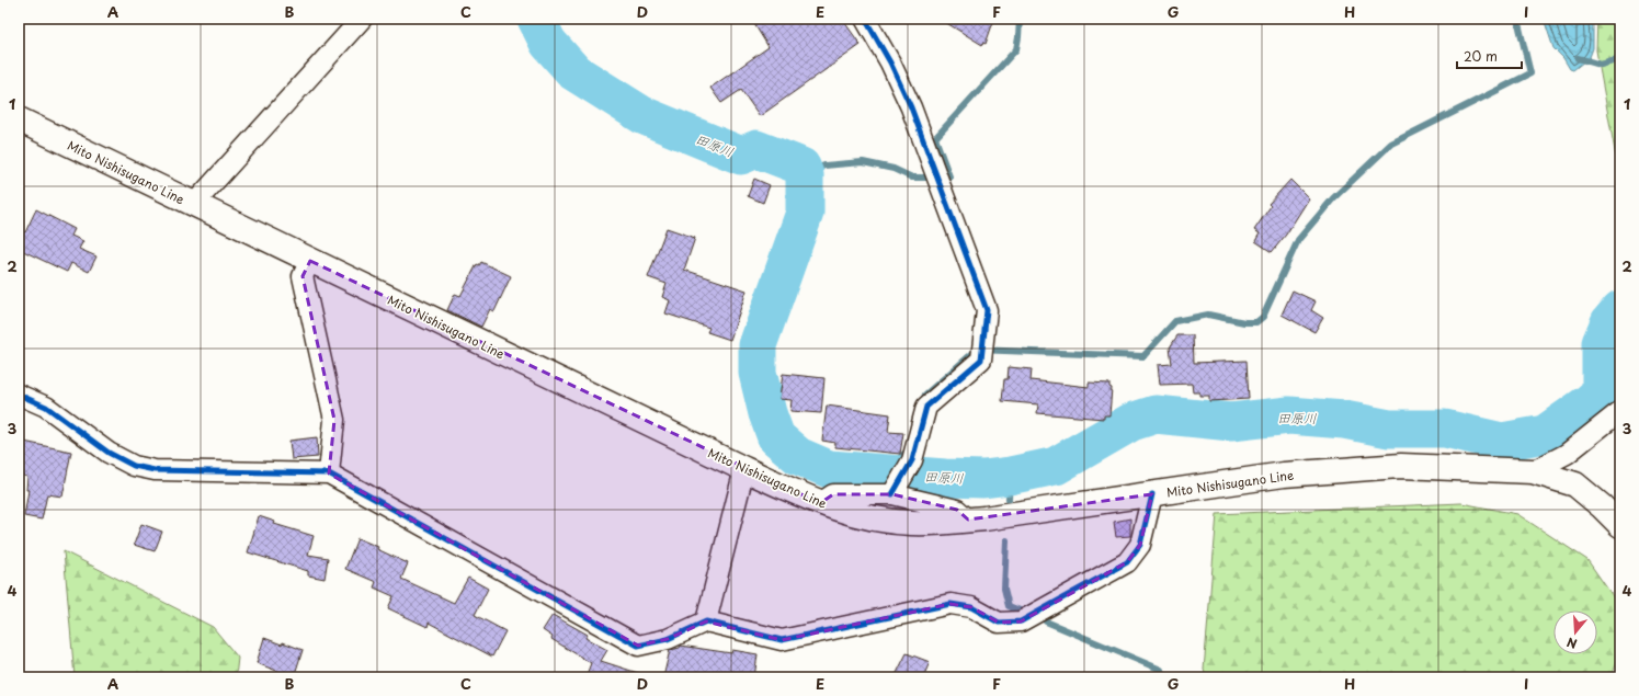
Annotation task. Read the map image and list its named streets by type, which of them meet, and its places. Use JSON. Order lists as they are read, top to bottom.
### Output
{
  "streets": {
    "main road": ["Mito Nishisugano Line"]
  },
  "water": ["田原川"],
  "scale_bar": "20 m",
  "north": "bottom",
  "grid": {
    "columns": [
      "A",
      "B",
      "C",
      "D",
      "E",
      "F",
      "G",
      "H",
      "I"
    ],
    "rows": [
      "1",
      "2",
      "3",
      "4"
    ]
  }
}
